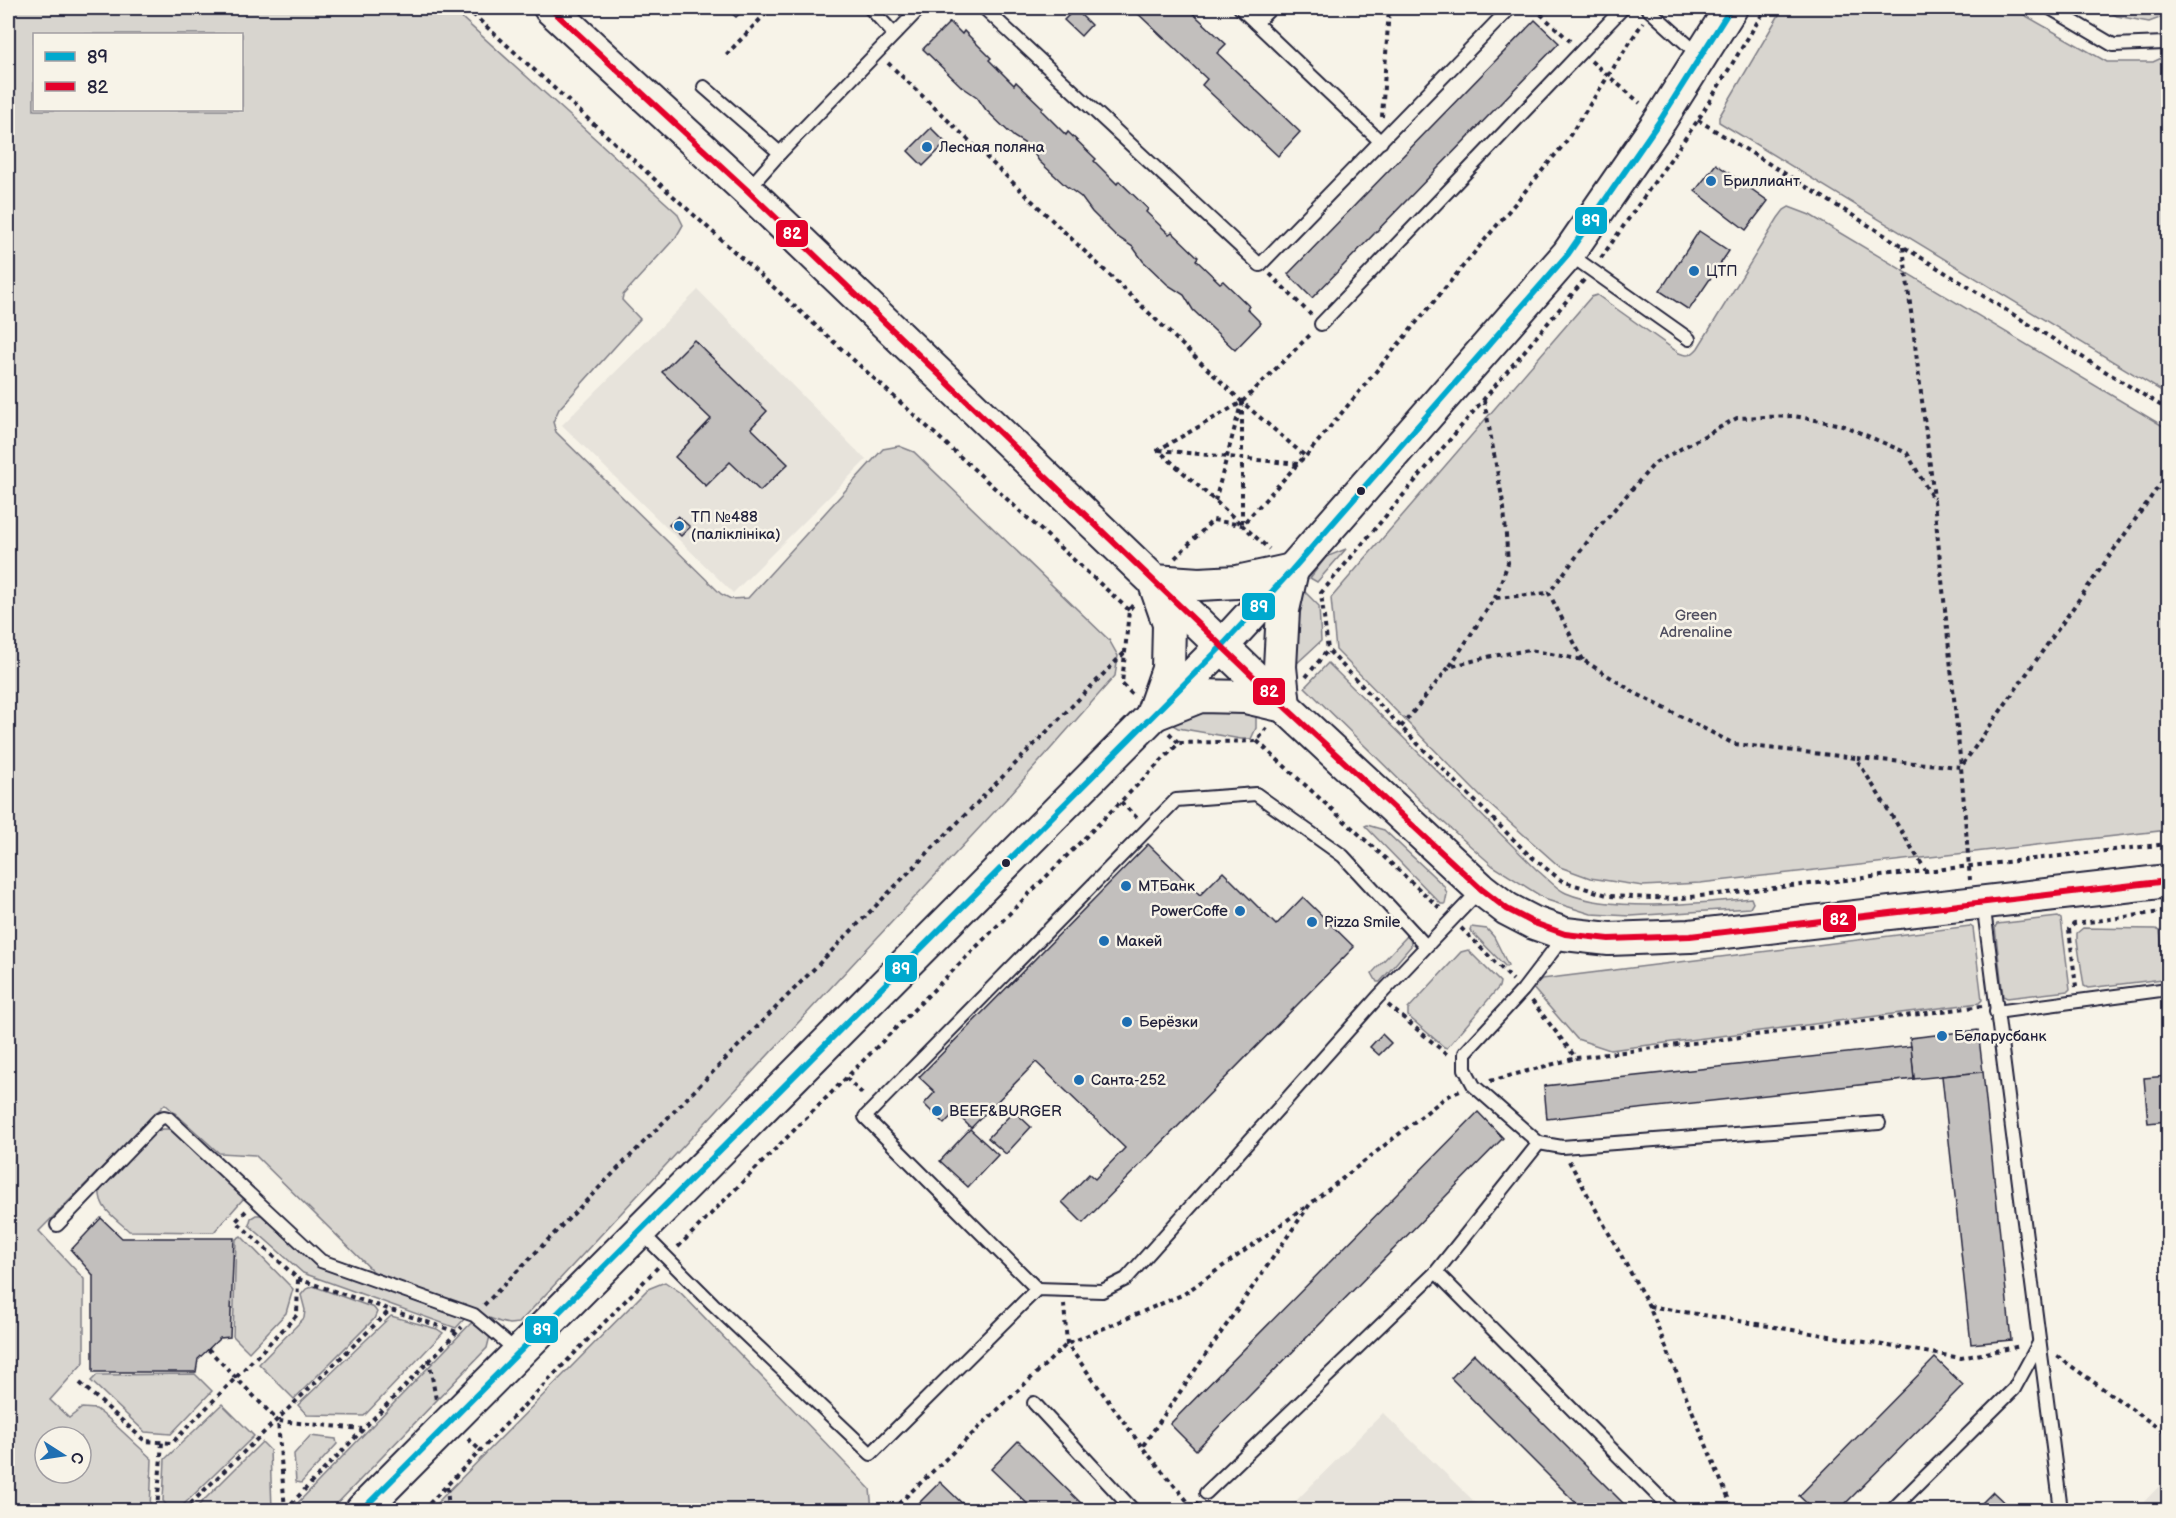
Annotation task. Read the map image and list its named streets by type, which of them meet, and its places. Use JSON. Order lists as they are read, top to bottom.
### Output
{
  "parks": ["Green Adrenaline"],
  "places": [
    "Лесная поляна",
    "Бриллиант",
    "ЦТП",
    "ТП №488 (паліклініка)",
    "МТБанк",
    "PowerCoffe",
    "Pizza Smile",
    "Макей",
    "Берёзки",
    "Беларусбанк",
    "Санта-252",
    "BEEF&BURGER"
  ],
  "lines": ["transit line 89", "transit line 82"],
  "legend": ["89", "82"],
  "north": "right"
}
